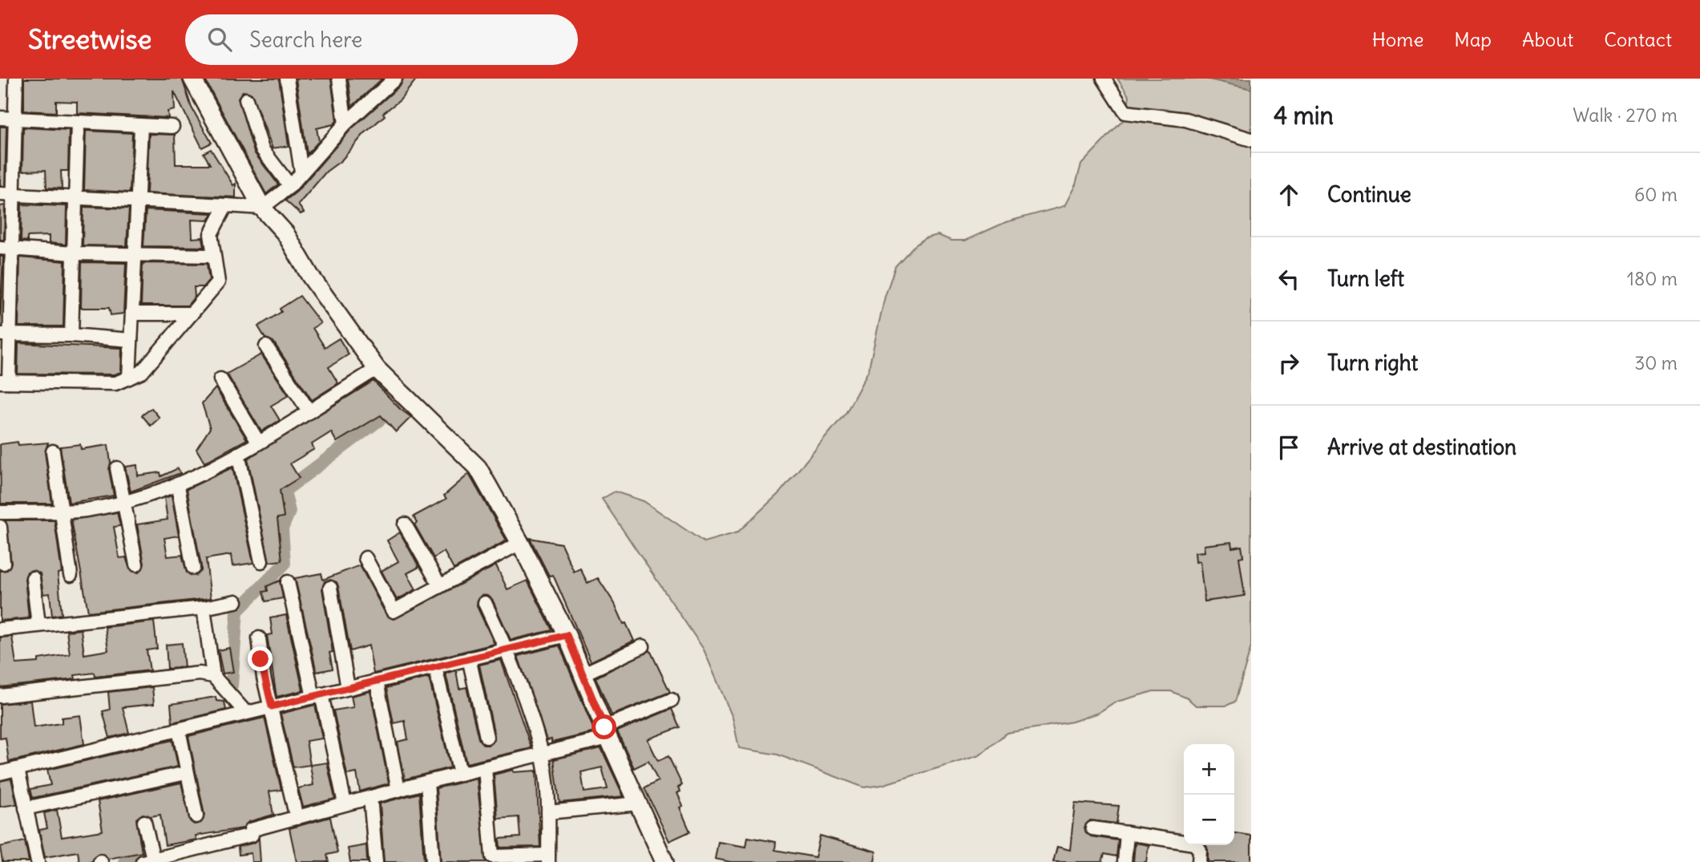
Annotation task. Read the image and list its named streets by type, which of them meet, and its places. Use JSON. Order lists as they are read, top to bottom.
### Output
{
  "page": {
    "header": "Streetwise",
    "search": "Search here",
    "nav": [
      "Home",
      "Map",
      "About",
      "Contact"
    ],
    "heading": ["4 min", "Walk · 270 m"],
    "list": [
      ["Continue", "60 m"],
      ["Turn left", "180 m"],
      ["Turn right", "30 m"],
      "Arrive at destination"
    ],
    "map_buttons": ["+", "−"]
  }
}
